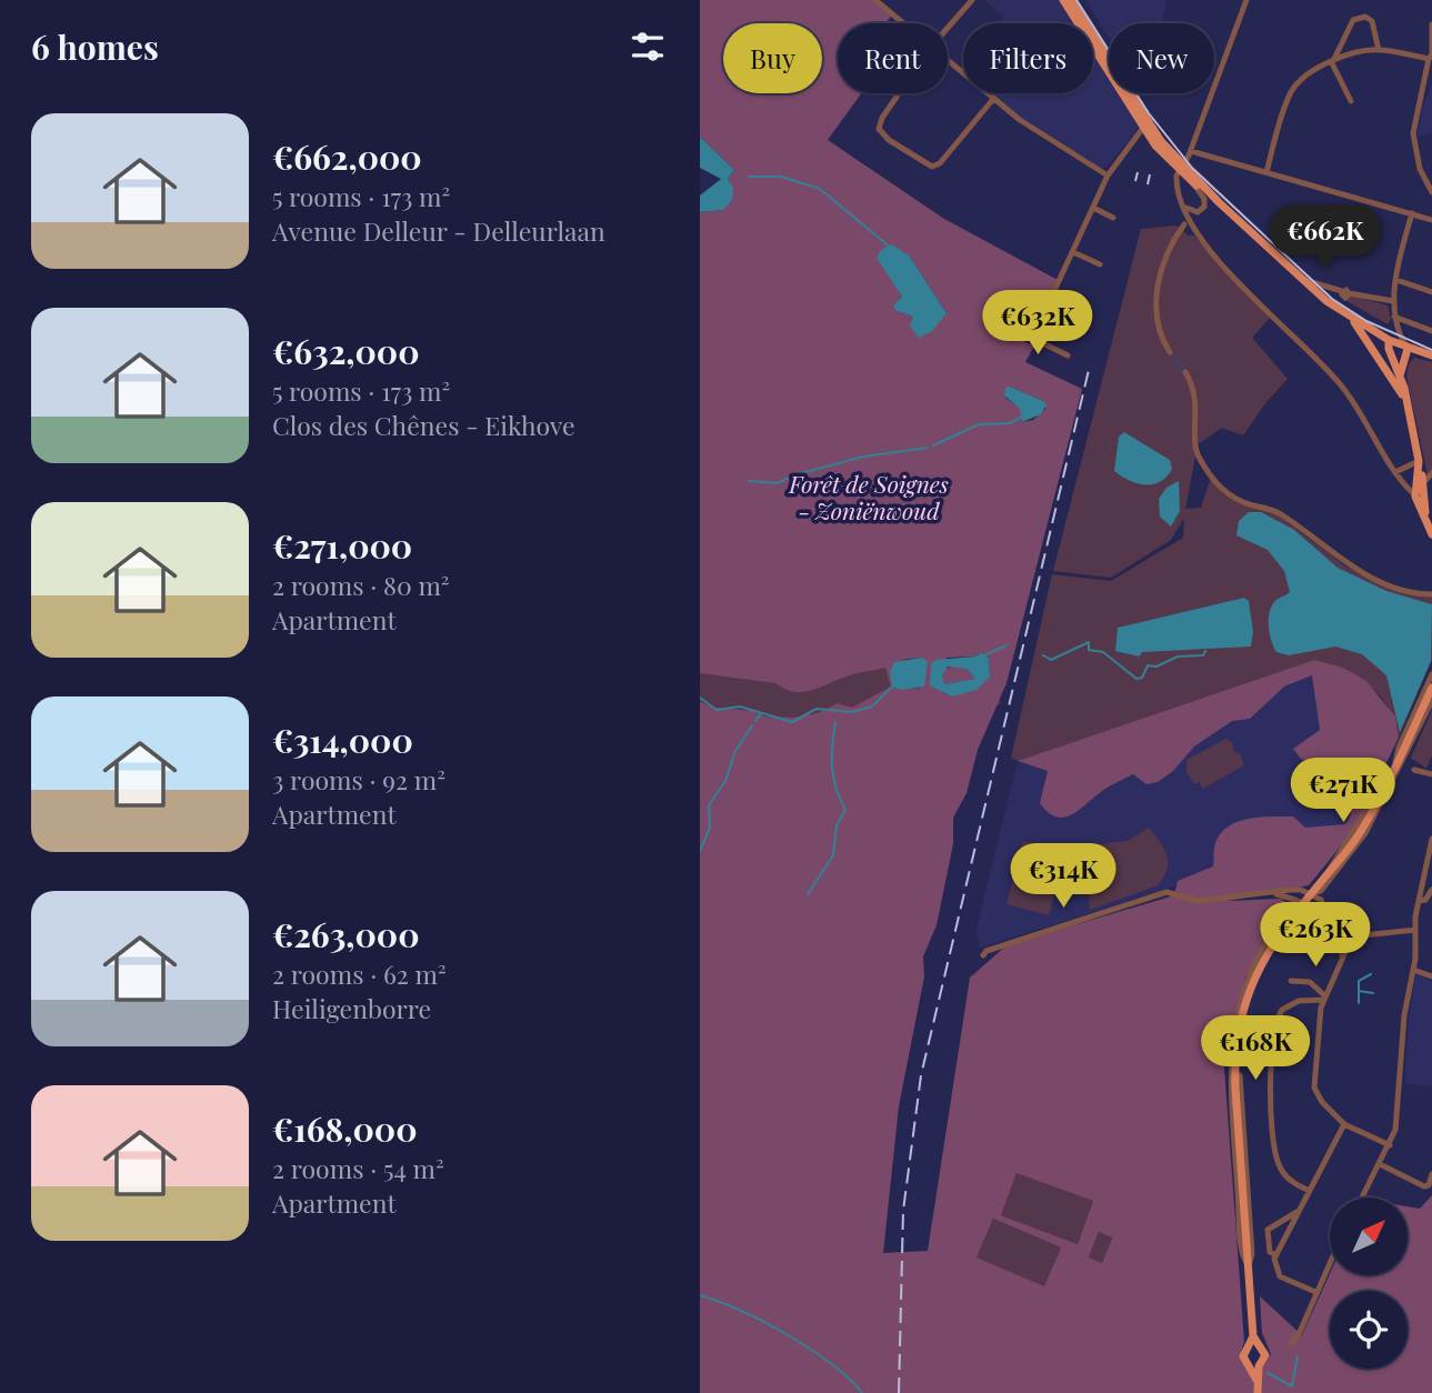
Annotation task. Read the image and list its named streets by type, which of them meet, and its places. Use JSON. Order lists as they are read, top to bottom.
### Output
{
  "parks": ["Forêt de Soignes - Zoniënwoud"],
  "north": "top right",
  "page": {
    "heading": "6 homes",
    "chip": [
      "Buy",
      "Rent",
      "Filters",
      "New"
    ],
    "list": [
      {
        "name": "€662,000",
        "note": "5 rooms · 173 m² · Avenue Delleur - Delleurlaan"
      },
      {
        "name": "€632,000",
        "note": "5 rooms · 173 m² · Clos des Chênes - Eikhove"
      },
      {
        "name": "€271,000",
        "note": "2 rooms · 80 m² · Apartment"
      },
      {
        "name": "€314,000",
        "note": "3 rooms · 92 m² · Apartment"
      },
      {
        "name": "€263,000",
        "note": "2 rooms · 62 m² · Heiligenborre"
      },
      {
        "name": "€168,000",
        "note": "2 rooms · 54 m² · Apartment"
      }
    ],
    "price": [
      "€662K",
      "€632K",
      "€271K",
      "€314K",
      "€263K",
      "€168K"
    ]
  }
}
